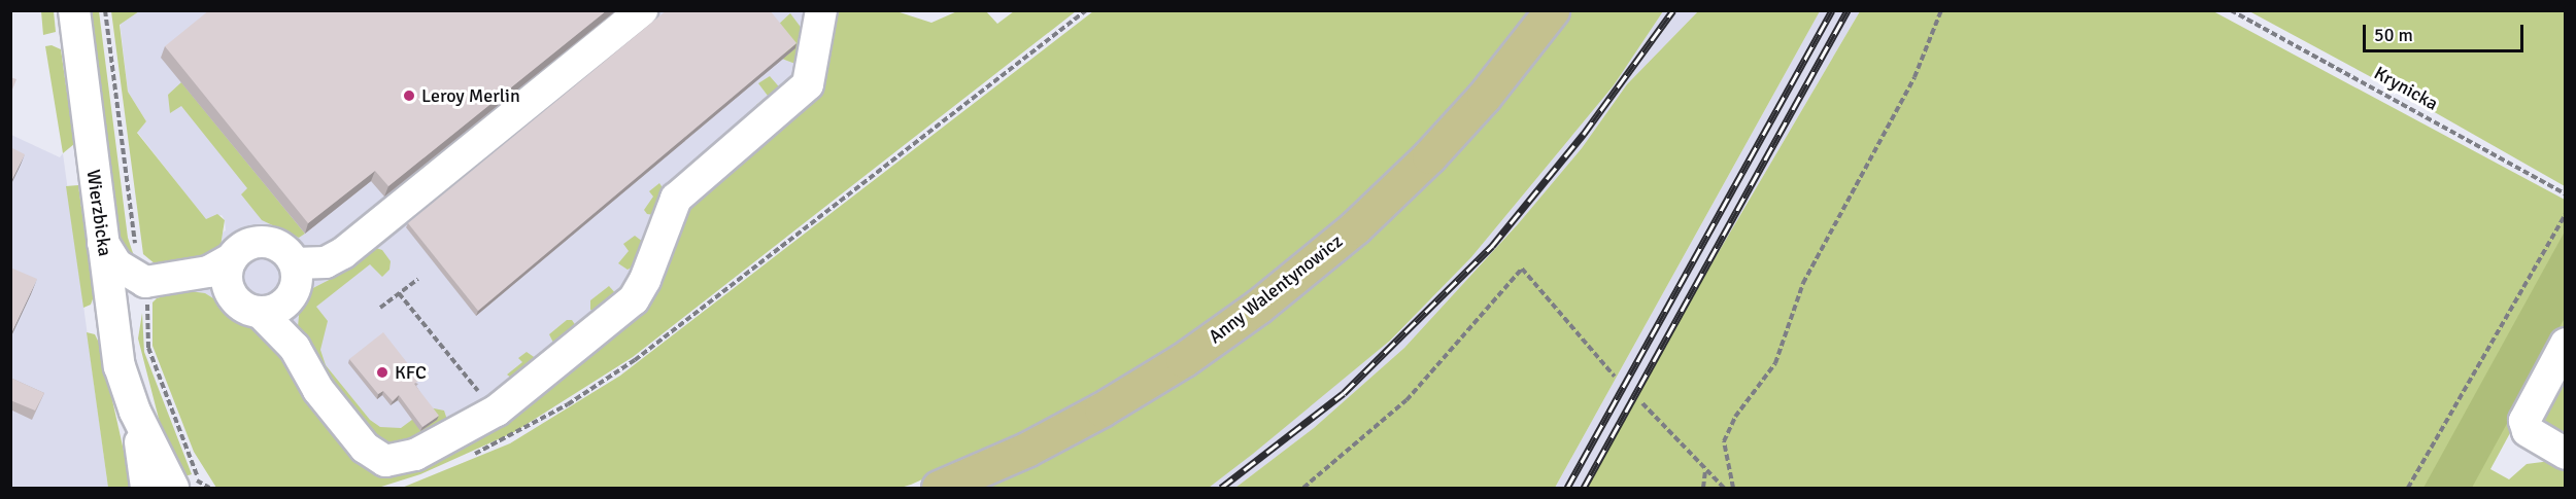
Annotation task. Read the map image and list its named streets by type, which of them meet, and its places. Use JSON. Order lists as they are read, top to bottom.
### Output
{
  "streets": {
    "main road": ["Anny Walentynowicz"],
    "street": ["Wierzbicka"],
    "path": ["Krynicka"]
  },
  "places": ["Leroy Merlin", "KFC"],
  "scale_bar": "50 m"
}
